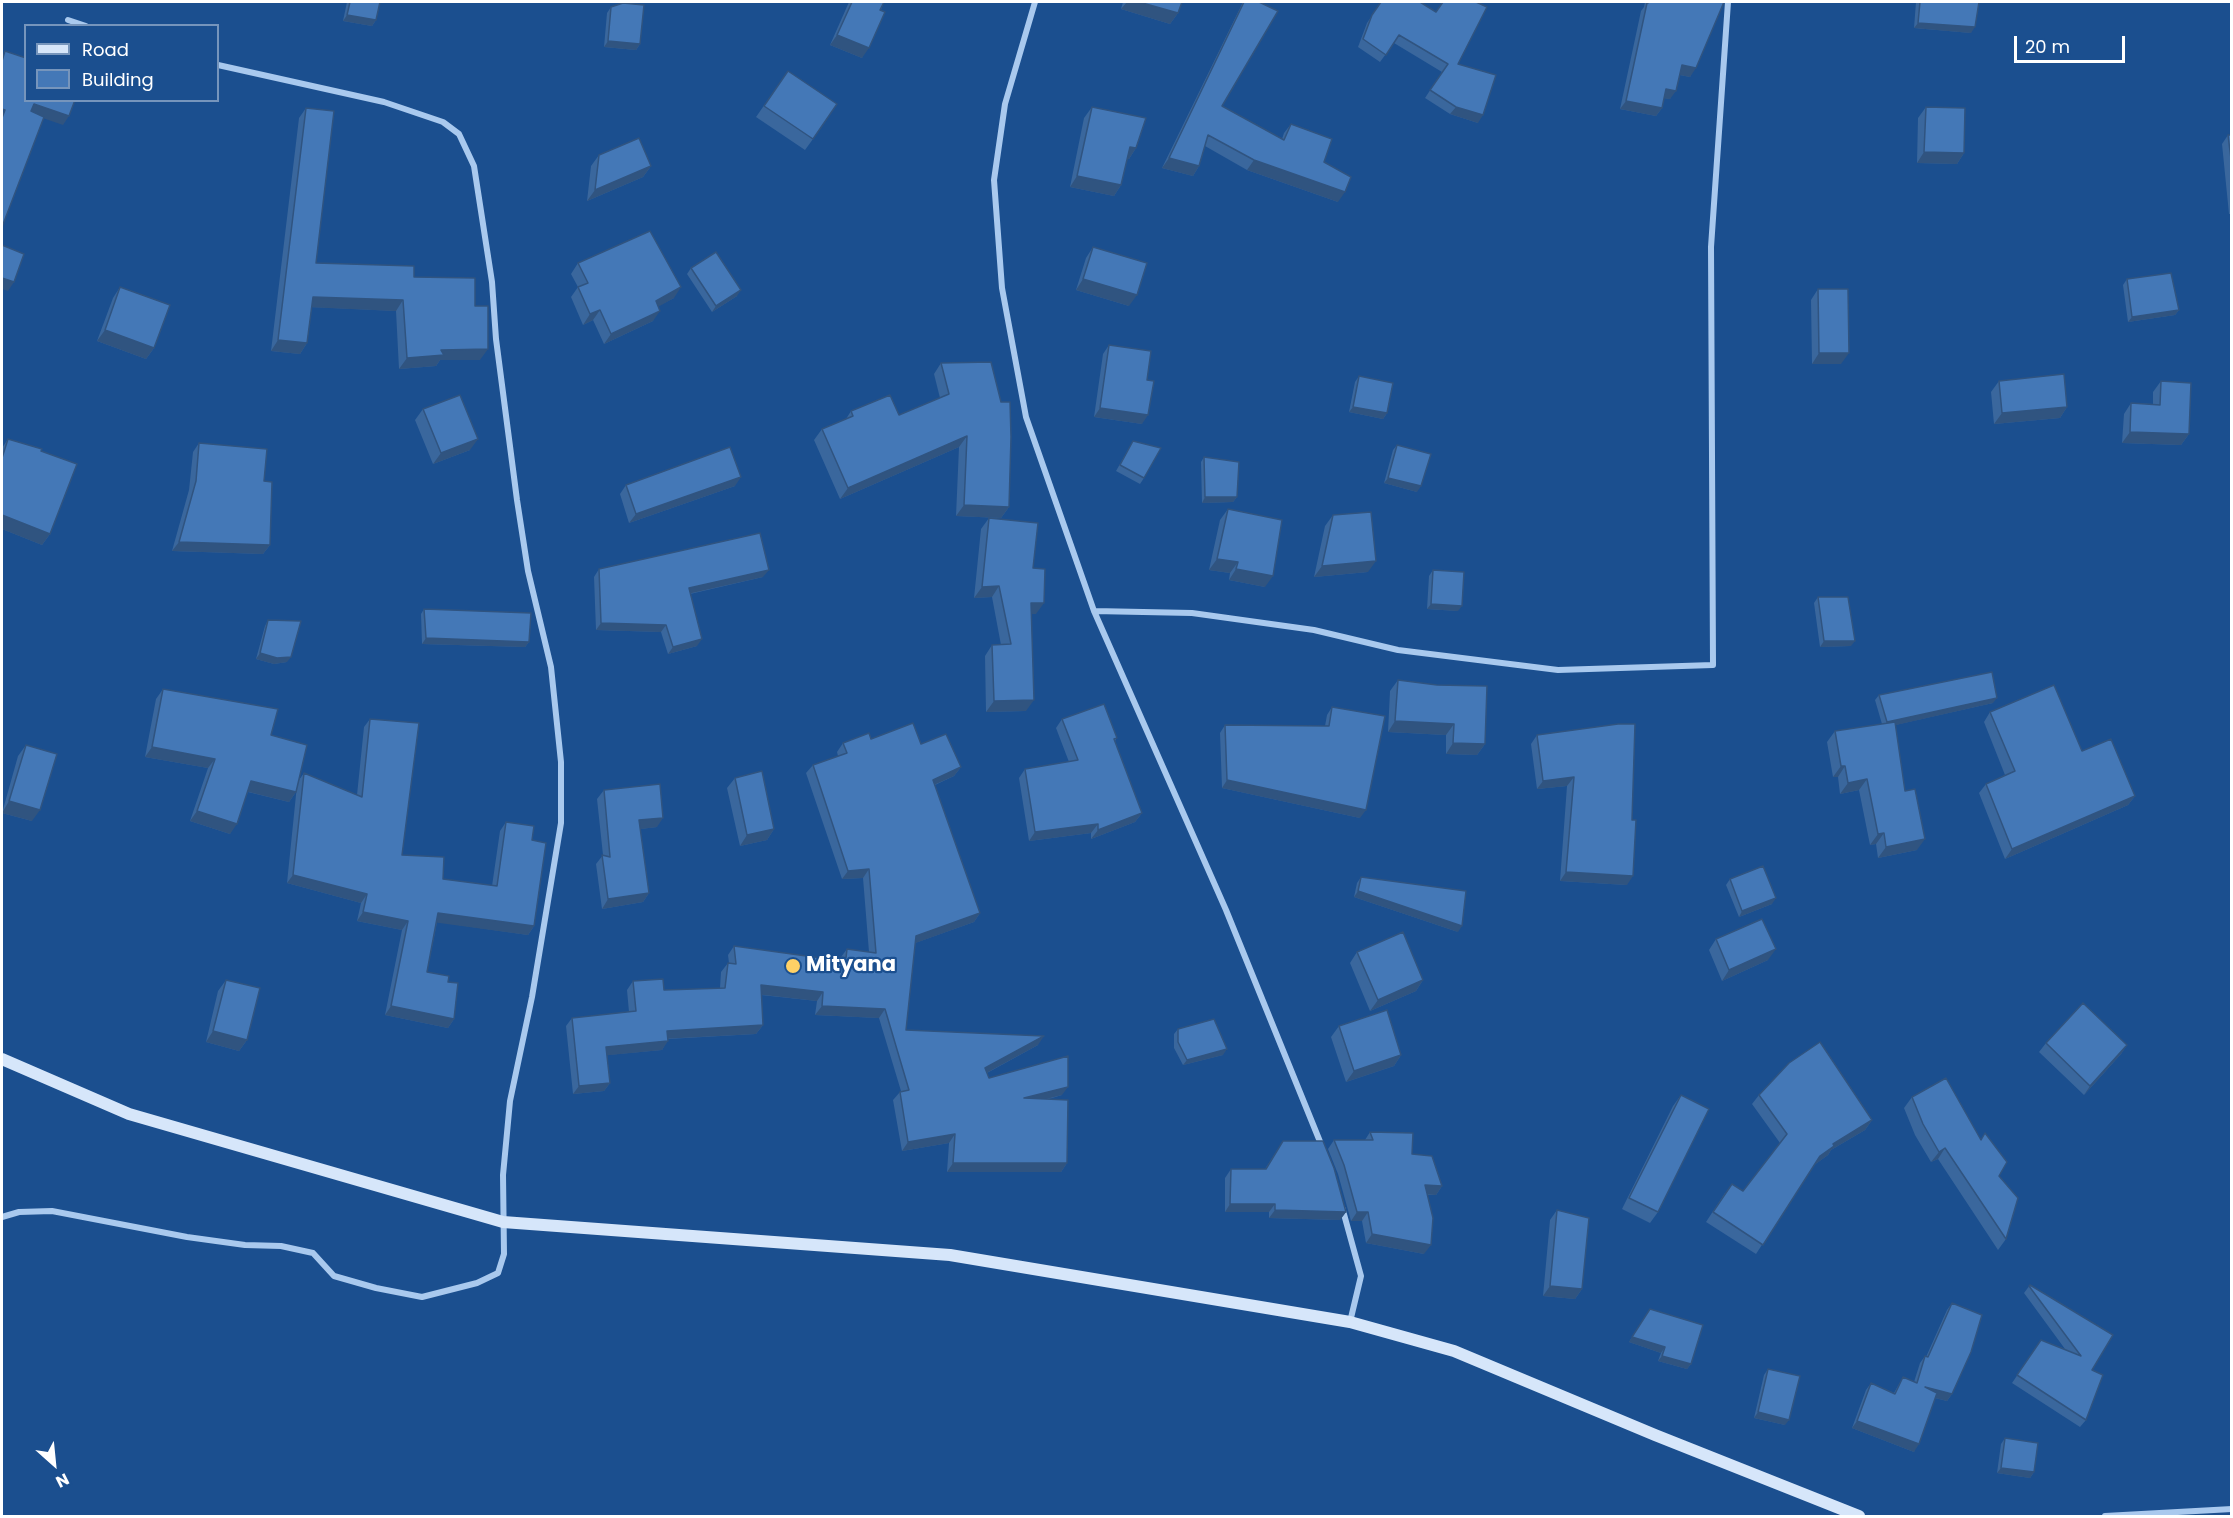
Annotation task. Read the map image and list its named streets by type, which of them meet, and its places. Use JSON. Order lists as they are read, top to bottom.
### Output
{
  "places": ["Mityana"],
  "legend": ["Road", "Building"],
  "scale_bar": "20 m",
  "north": "bottom right"
}
